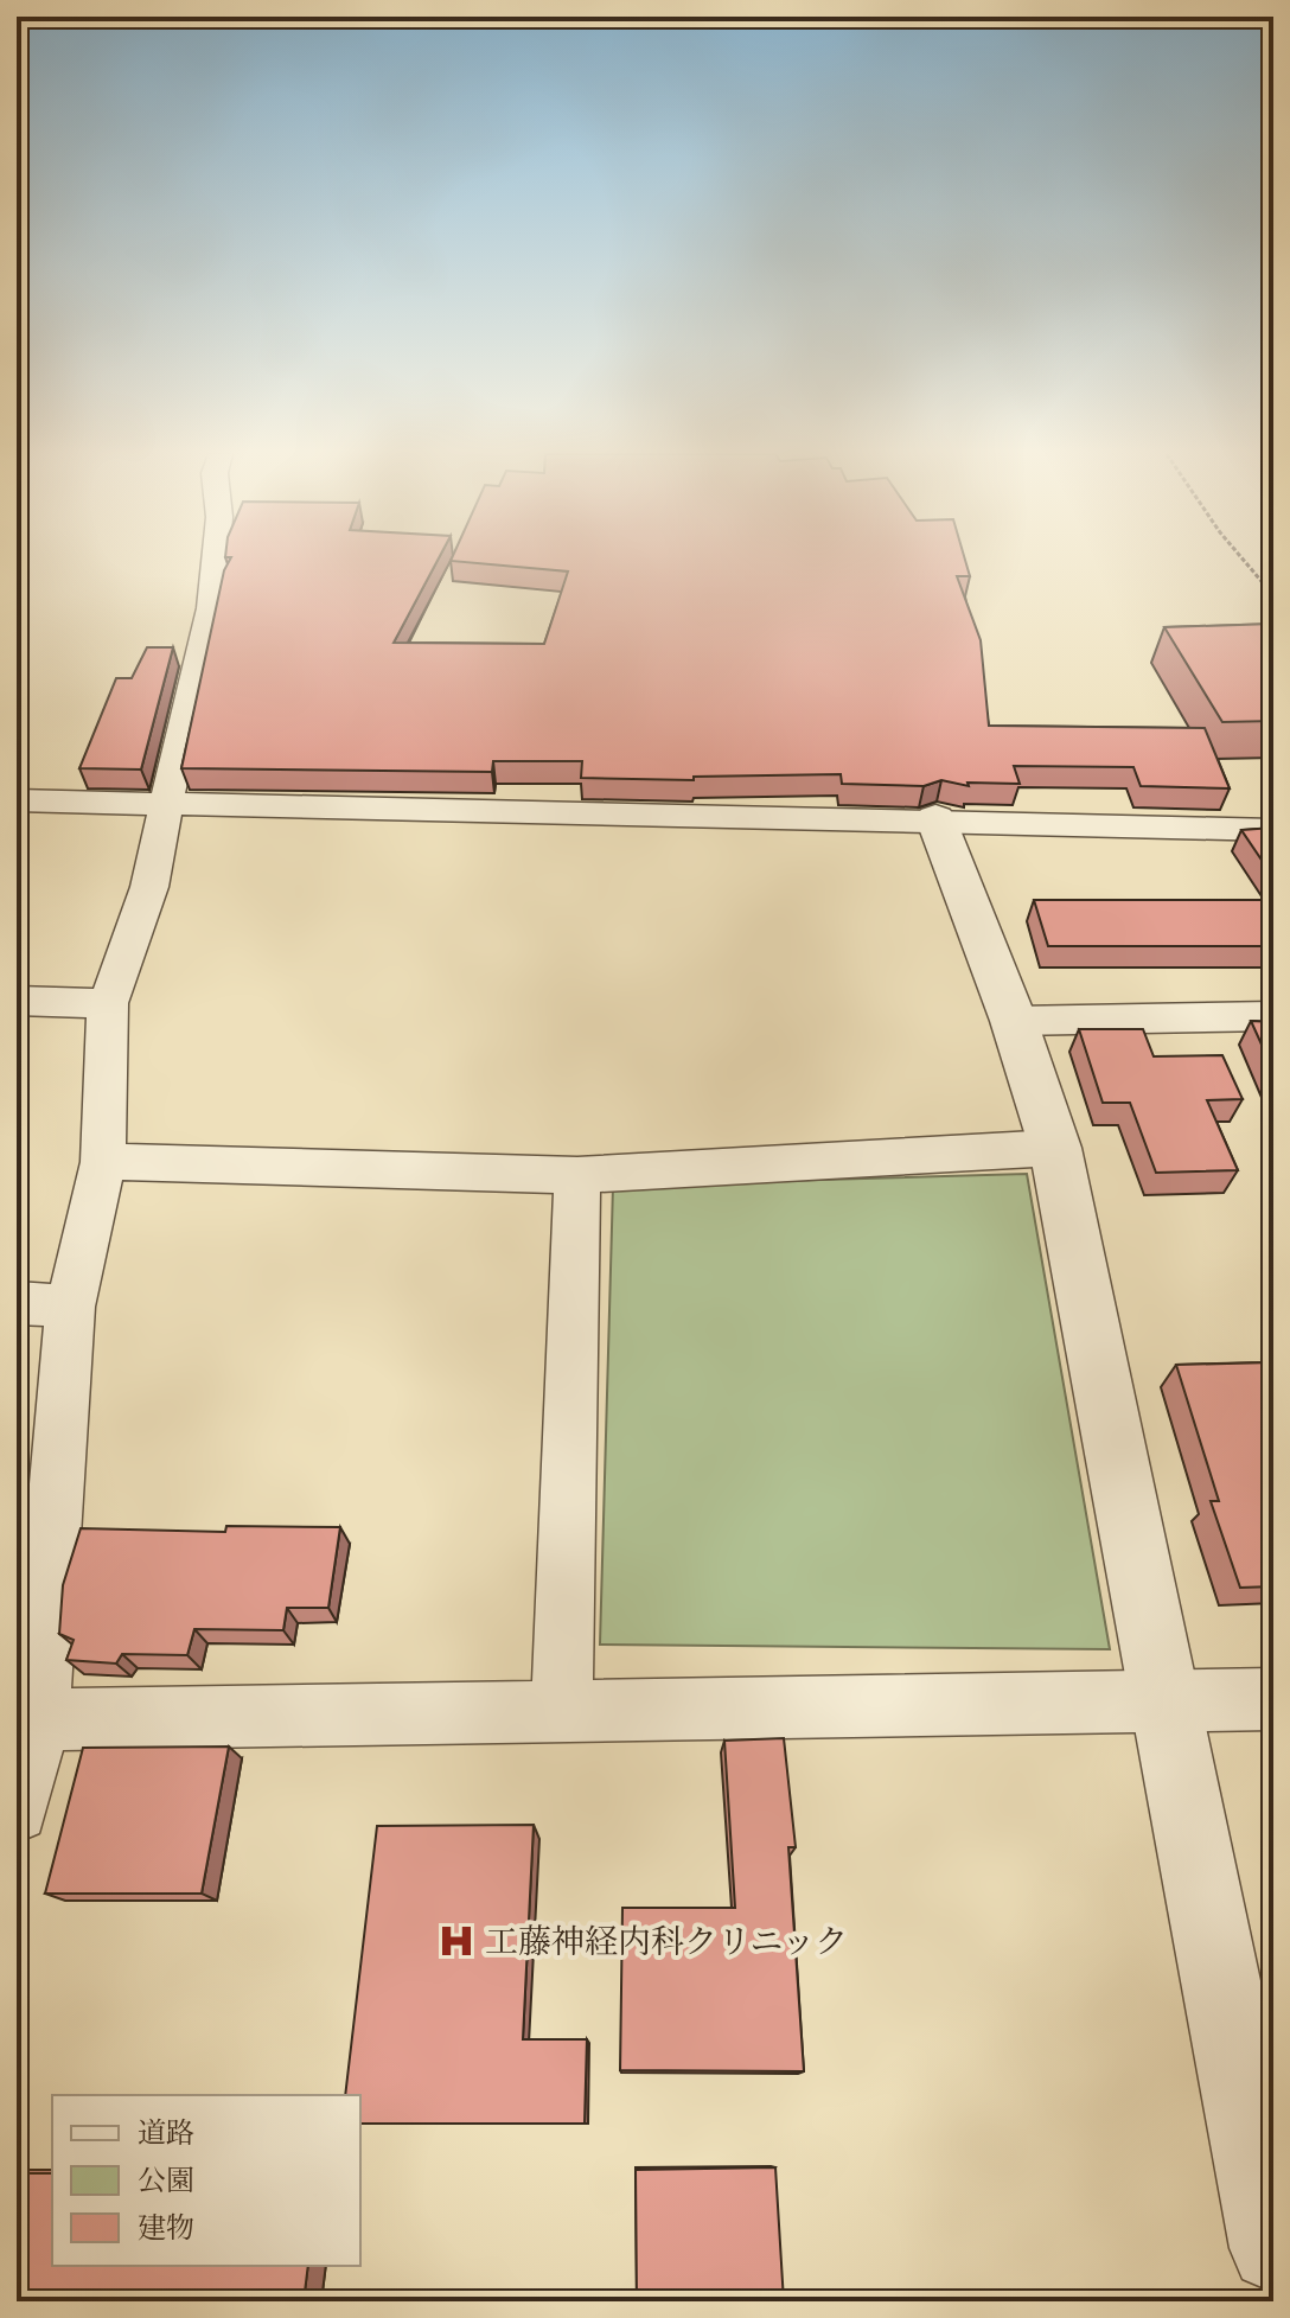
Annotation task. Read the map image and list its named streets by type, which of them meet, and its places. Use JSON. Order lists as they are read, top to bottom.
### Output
{
  "places": {
    "hospital": ["工藤神経内科クリニック"]
  },
  "legend": ["道路", "公園", "建物"]
}
